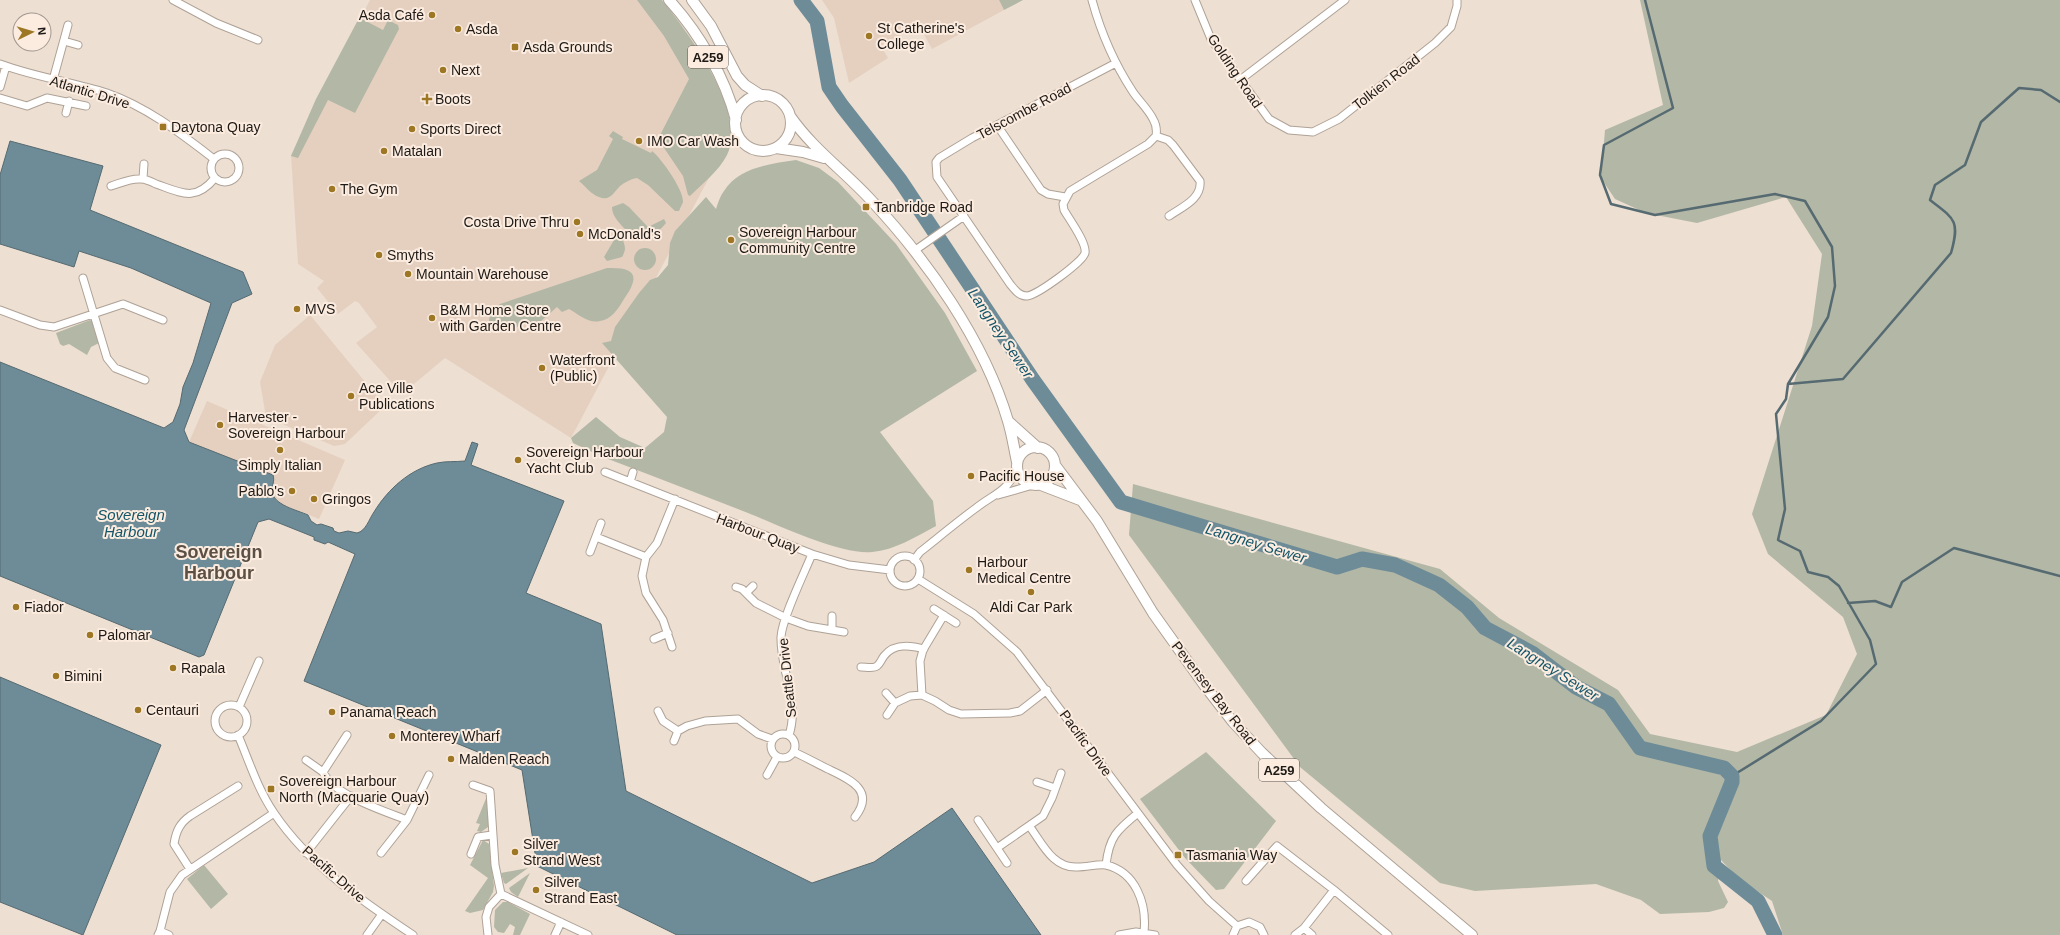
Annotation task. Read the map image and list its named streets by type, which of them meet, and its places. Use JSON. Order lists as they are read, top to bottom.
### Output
{
  "streets": {
    "main road": ["A259", "Pevensey Bay Road"],
    "street": [
      "Golding Road",
      "Tolkien Road",
      "Atlantic Drive",
      "Telscombe Road",
      "Harbour Quay",
      "Seattle Drive",
      "Pacific Drive"
    ]
  },
  "crossings": [
    ["Golding Road", "Tolkien Road"],
    ["Harbour Quay", "Seattle Drive"],
    ["Harbour Quay", "Pacific Drive"]
  ],
  "districts": ["Sovereign Harbour"],
  "water": ["Langney Sewer", "Sovereign Harbour"],
  "places": {
    "other": [
      "Asda Café",
      "Asda",
      "St Catherine's College",
      "Next",
      "Sports Direct",
      "IMO Car Wash",
      "Matalan",
      "The Gym",
      "Costa Drive Thru",
      "McDonald's",
      "Sovereign Harbour Community Centre",
      "Smyths",
      "Mountain Warehouse",
      "MVS",
      "B&M Home Store with Garden Centre",
      "Waterfront (Public)",
      "Ace Ville Publications",
      "Harvester - Sovereign Harbour",
      "Simply Italian",
      "Sovereign Harbour Yacht Club",
      "Pacific House",
      "Pablo's",
      "Gringos",
      "Harbour Medical Centre",
      "Aldi Car Park",
      "Fiador",
      "Palomar",
      "Rapala",
      "Bimini",
      "Centauri",
      "Panama Reach",
      "Monterey Wharf",
      "Malden Reach",
      "Silver Strand West",
      "Silver Strand East"
    ],
    "transit": [
      "Asda Grounds",
      "Daytona Quay",
      "Tanbridge Road",
      "Sovereign Harbour North (Macquarie Quay)",
      "Tasmania Way"
    ],
    "health": ["Boots"]
  },
  "north": "right"
}
